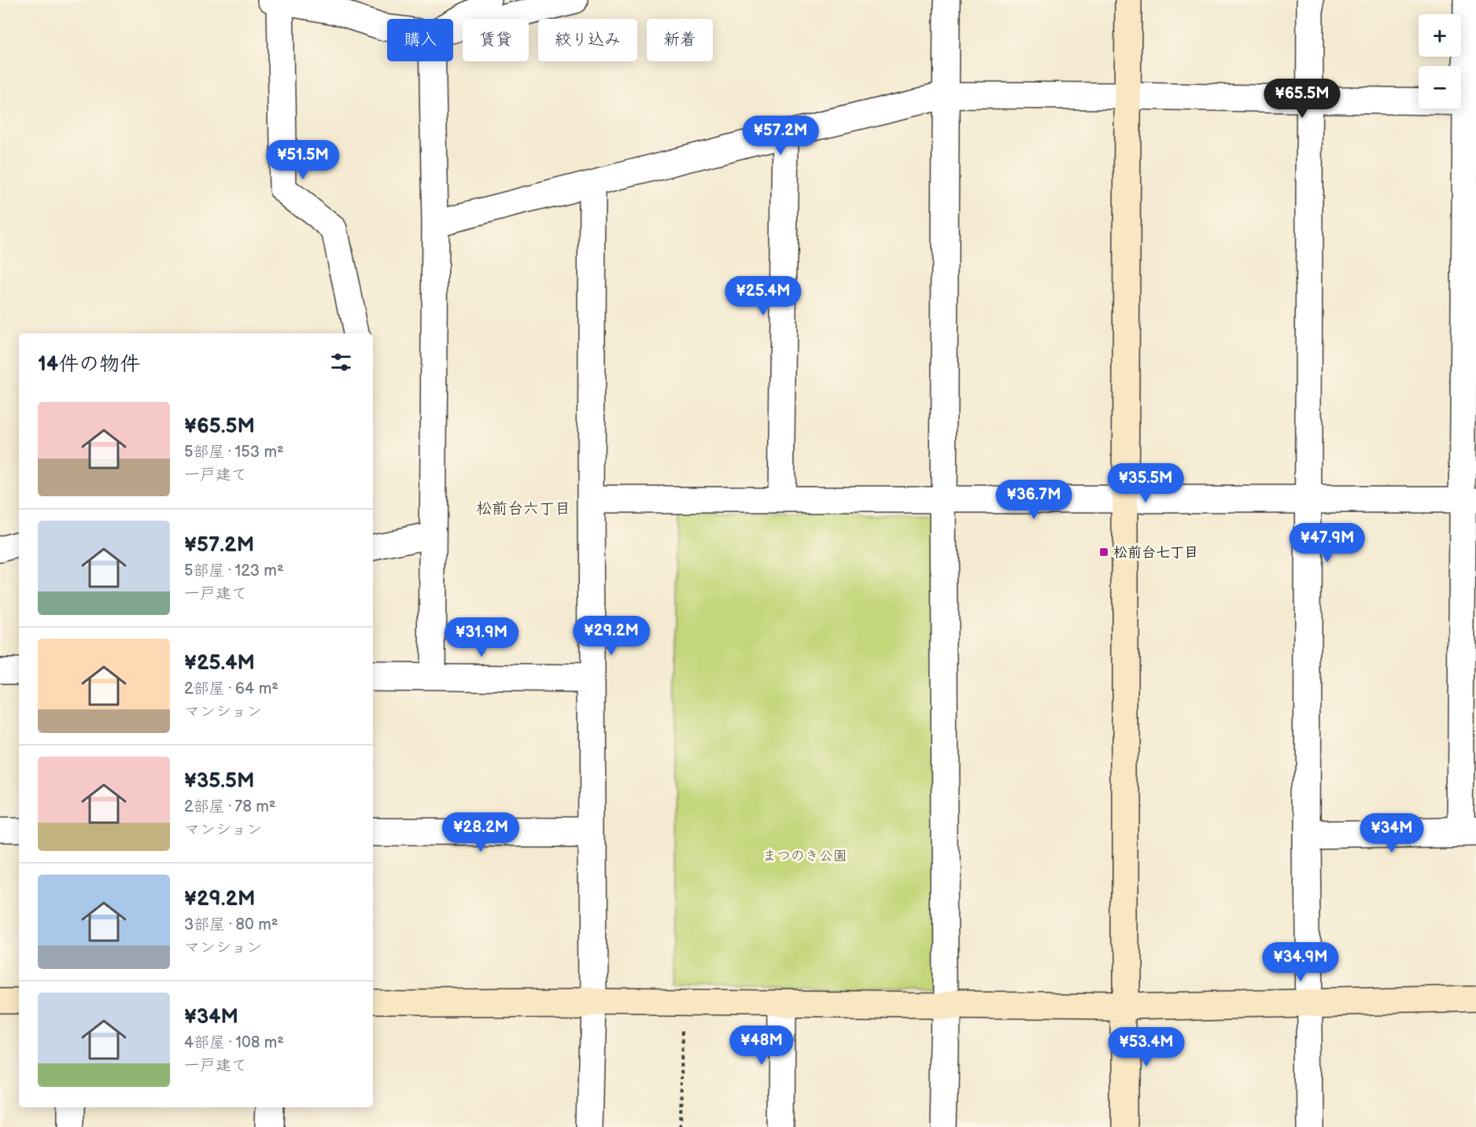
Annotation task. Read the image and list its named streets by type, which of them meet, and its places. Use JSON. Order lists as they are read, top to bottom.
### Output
{
  "districts": ["松前台六丁目"],
  "parks": ["まつのき公園"],
  "places": {
    "transit": ["松前台七丁目"]
  },
  "page": {
    "map_buttons": ["+", "−"],
    "chip": [
      "購入",
      "賃貸",
      "絞り込み",
      "新着"
    ],
    "price": [
      "¥65.5M",
      "¥57.2M",
      "¥51.5M",
      "¥25.4M",
      "¥35.5M",
      "¥36.7M",
      "¥47.9M",
      "¥29.2M",
      "¥31.9M",
      "¥28.2M",
      "¥34M",
      "¥34.9M",
      "¥48M",
      "¥53.4M"
    ],
    "heading": "14件の物件",
    "list": [
      {
        "name": "¥65.5M",
        "note": "5部屋 · 153 m² · 一戸建て"
      },
      {
        "name": "¥57.2M",
        "note": "5部屋 · 123 m² · 一戸建て"
      },
      {
        "name": "¥25.4M",
        "note": "2部屋 · 64 m² · マンション"
      },
      {
        "name": "¥35.5M",
        "note": "2部屋 · 78 m² · マンション"
      },
      {
        "name": "¥29.2M",
        "note": "3部屋 · 80 m² · マンション"
      },
      {
        "name": "¥34M",
        "note": "4部屋 · 108 m² · 一戸建て"
      }
    ]
  }
}
